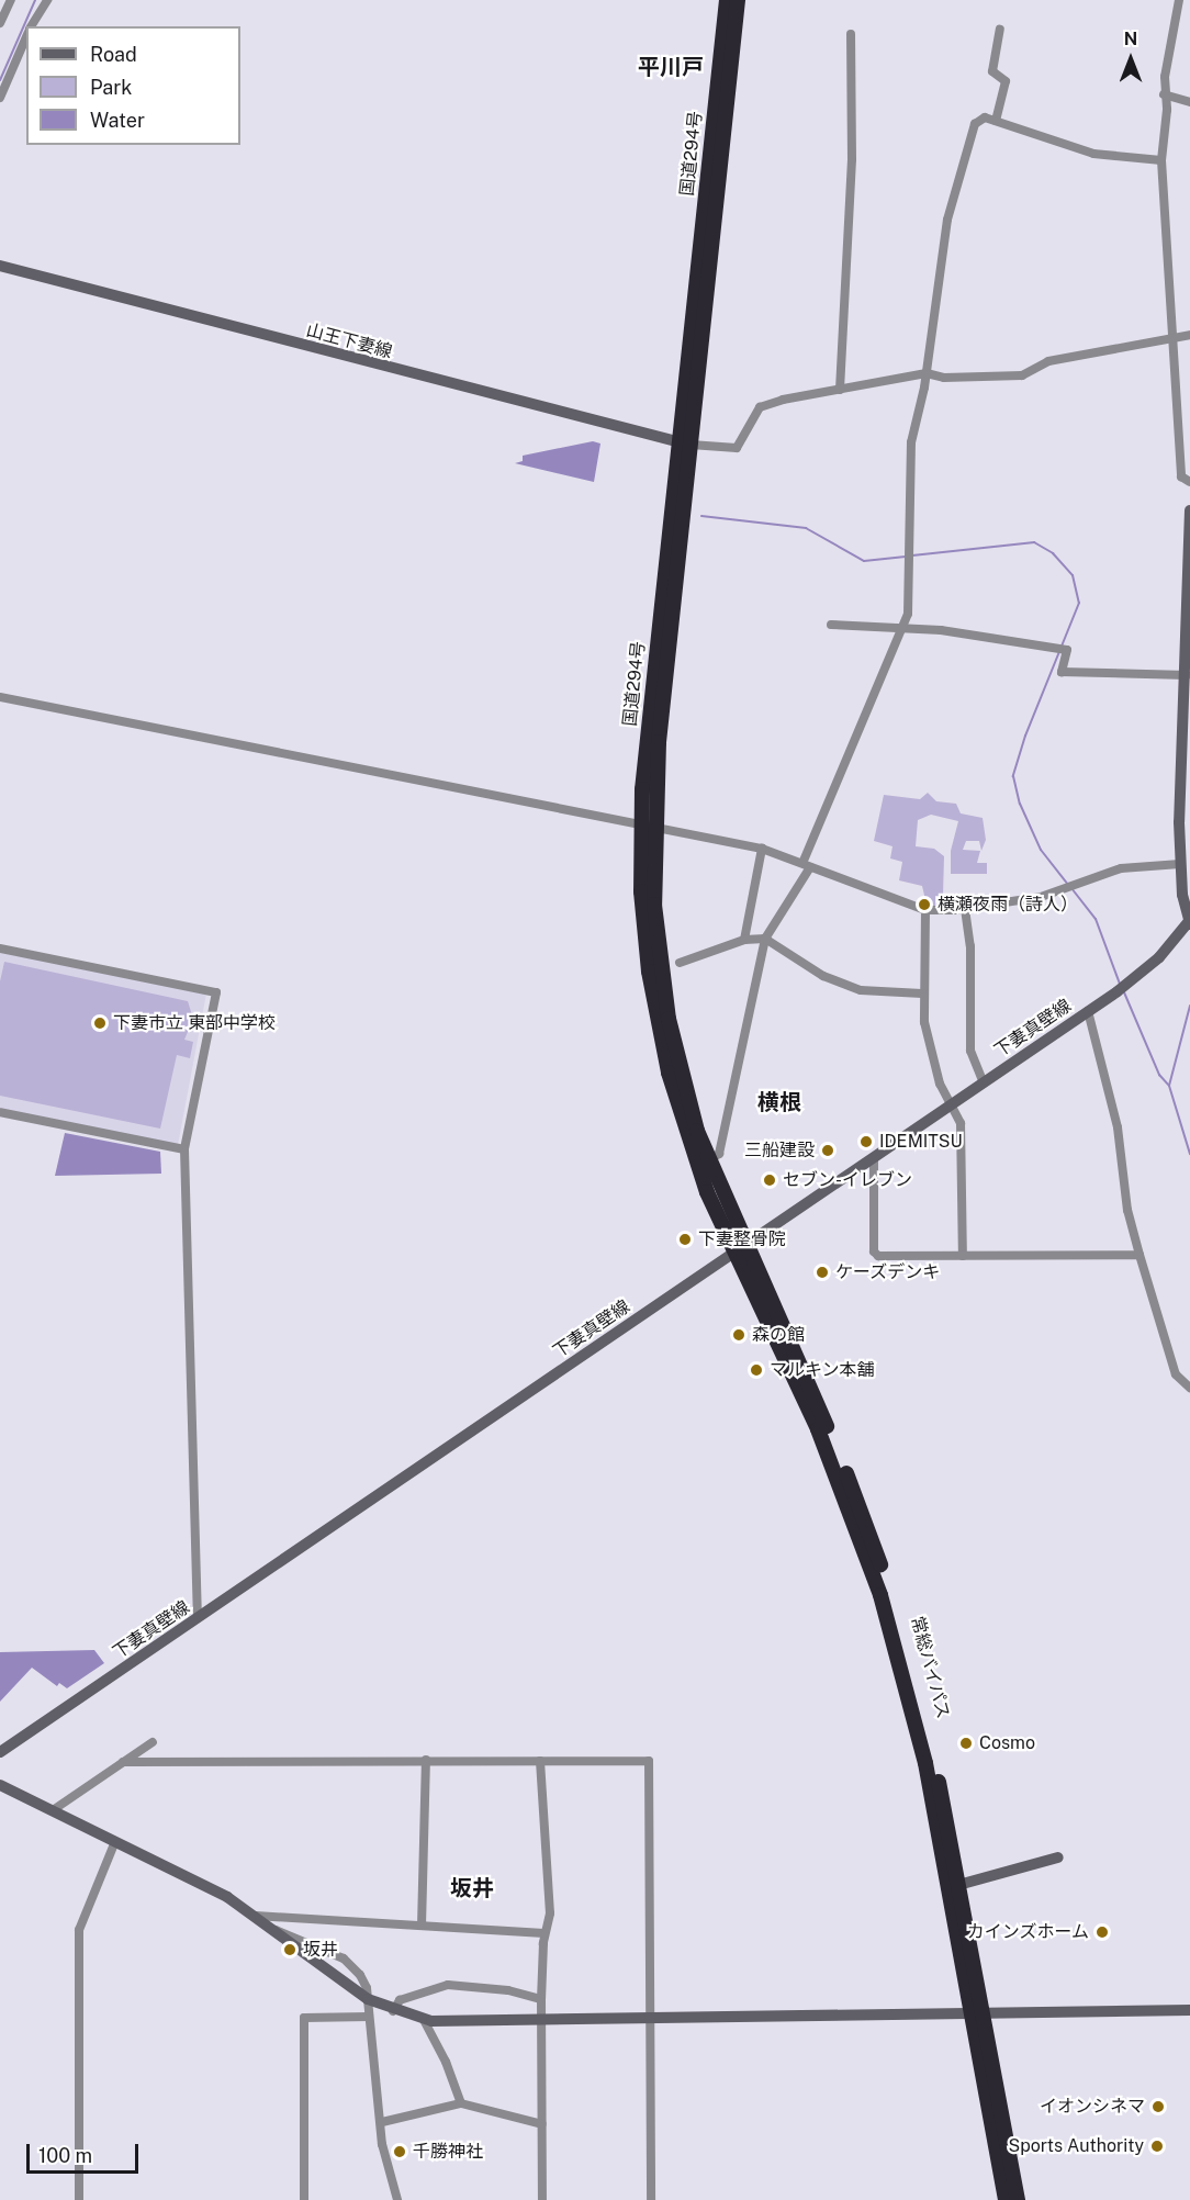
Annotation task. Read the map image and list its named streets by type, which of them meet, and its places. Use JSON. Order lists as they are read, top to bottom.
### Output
{
  "streets": {
    "highway": ["国道294号", "常総バイパス"],
    "main road": ["山王下妻線", "下妻真壁線"]
  },
  "crossings": [
    ["国道294号", "山王下妻線"],
    ["国道294号", "下妻真壁線"],
    ["国道294号", "常総バイパス"],
    ["下妻真壁線", "常総バイパス"]
  ],
  "districts": ["平川戸", "横根", "坂井"],
  "places": [
    "横瀬夜雨（詩人）",
    "下妻市立 東部中学校",
    "IDEMITSU",
    "三船建設",
    "セブン-イレブン",
    "下妻整骨院",
    "ケーズデンキ",
    "森の館",
    "マルキン本舗",
    "Cosmo",
    "カインズホーム",
    "坂井",
    "イオンシネマ",
    "Sports Authority",
    "千勝神社"
  ],
  "legend": ["Road", "Park", "Water"],
  "scale_bar": "100 m",
  "north": "top"
}
